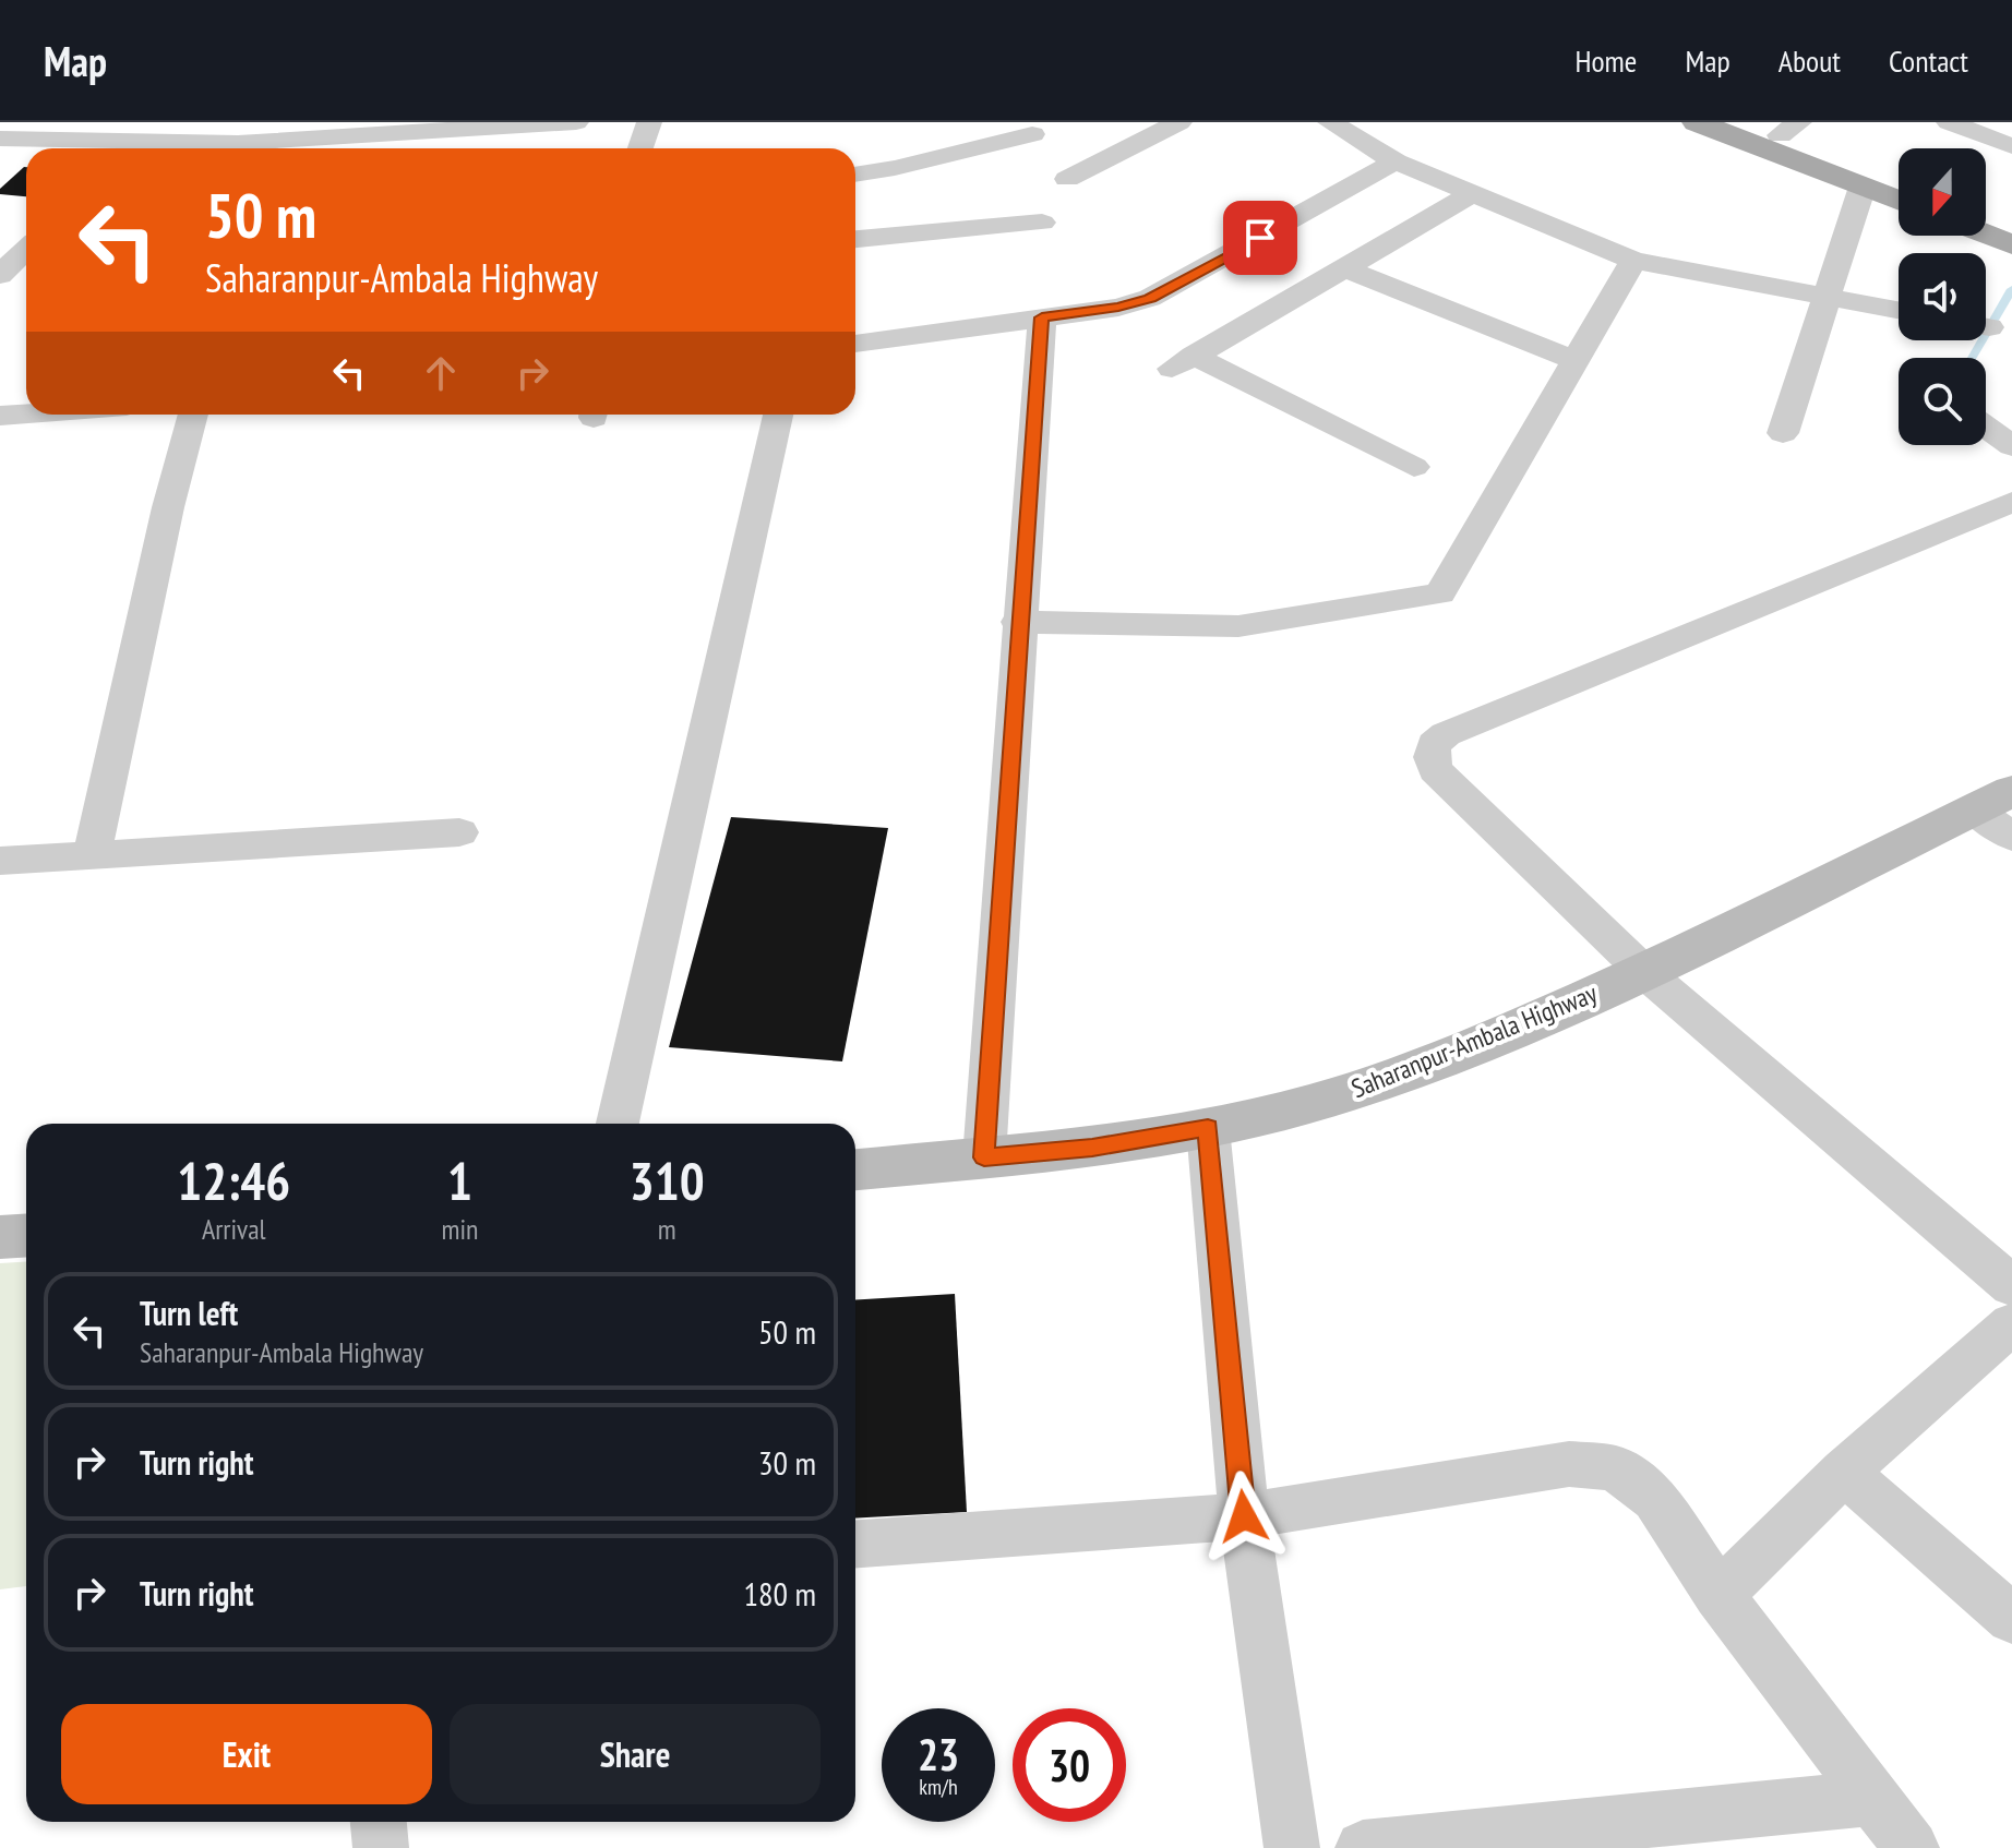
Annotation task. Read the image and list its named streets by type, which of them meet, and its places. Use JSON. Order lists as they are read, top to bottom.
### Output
{
  "streets": {
    "main road": ["Saharanpur-Ambala Highway"]
  },
  "north": "bottom",
  "page": {
    "header": "Map",
    "nav": [
      "Home",
      "Map",
      "About",
      "Contact"
    ],
    "turn": ["50 m", "Saharanpur-Ambala Highway"],
    "eta": [
      "12:46",
      "Arrival",
      "1",
      "min",
      "310",
      "m"
    ],
    "list": [
      {
        "name": "Turn left",
        "note": "Saharanpur-Ambala Highway",
        "value": "50 m"
      },
      {
        "name": "Turn right",
        "value": "30 m"
      },
      {
        "name": "Turn right",
        "value": "180 m"
      }
    ],
    "buttons": ["Exit", "Share"],
    "speed": "23 km/h",
    "limit": "30"
  }
}
